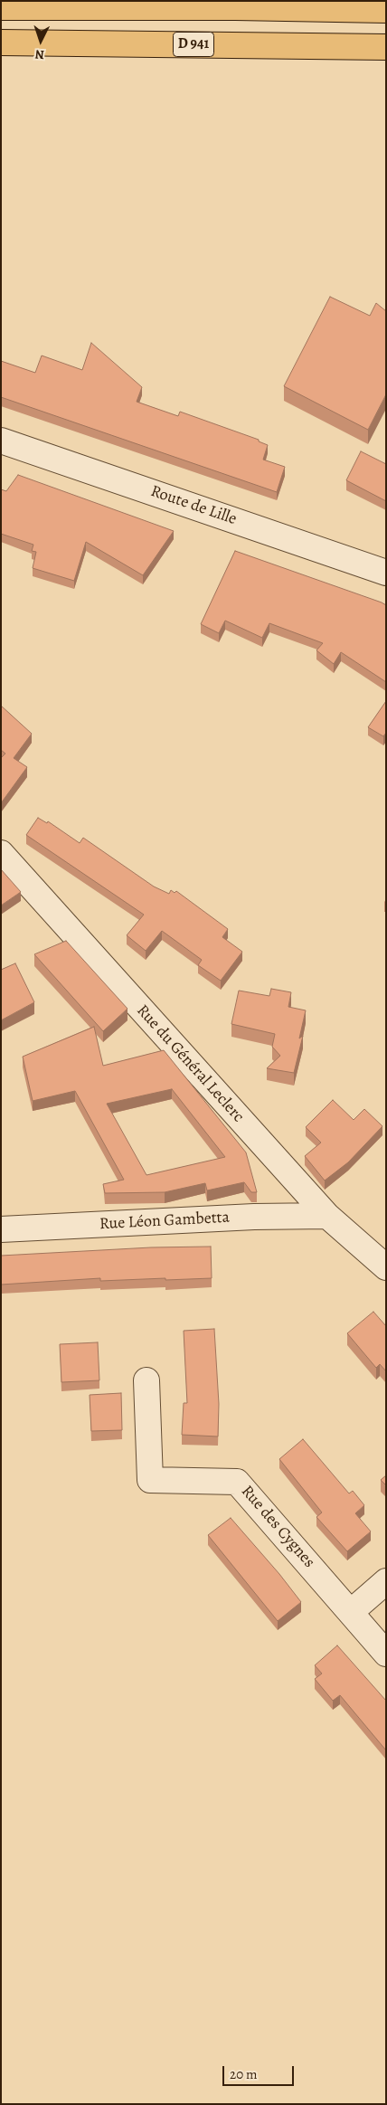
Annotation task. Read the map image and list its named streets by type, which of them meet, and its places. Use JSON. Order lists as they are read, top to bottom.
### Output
{
  "streets": {
    "highway": ["D 941"],
    "street": [
      "Route de Lille",
      "Rue du Général Leclerc",
      "Rue Léon Gambetta",
      "Rue des Cygnes"
    ]
  },
  "crossings": [
    ["Rue du Général Leclerc", "Rue Léon Gambetta"]
  ],
  "scale_bar": "20 m",
  "north": "bottom"
}
